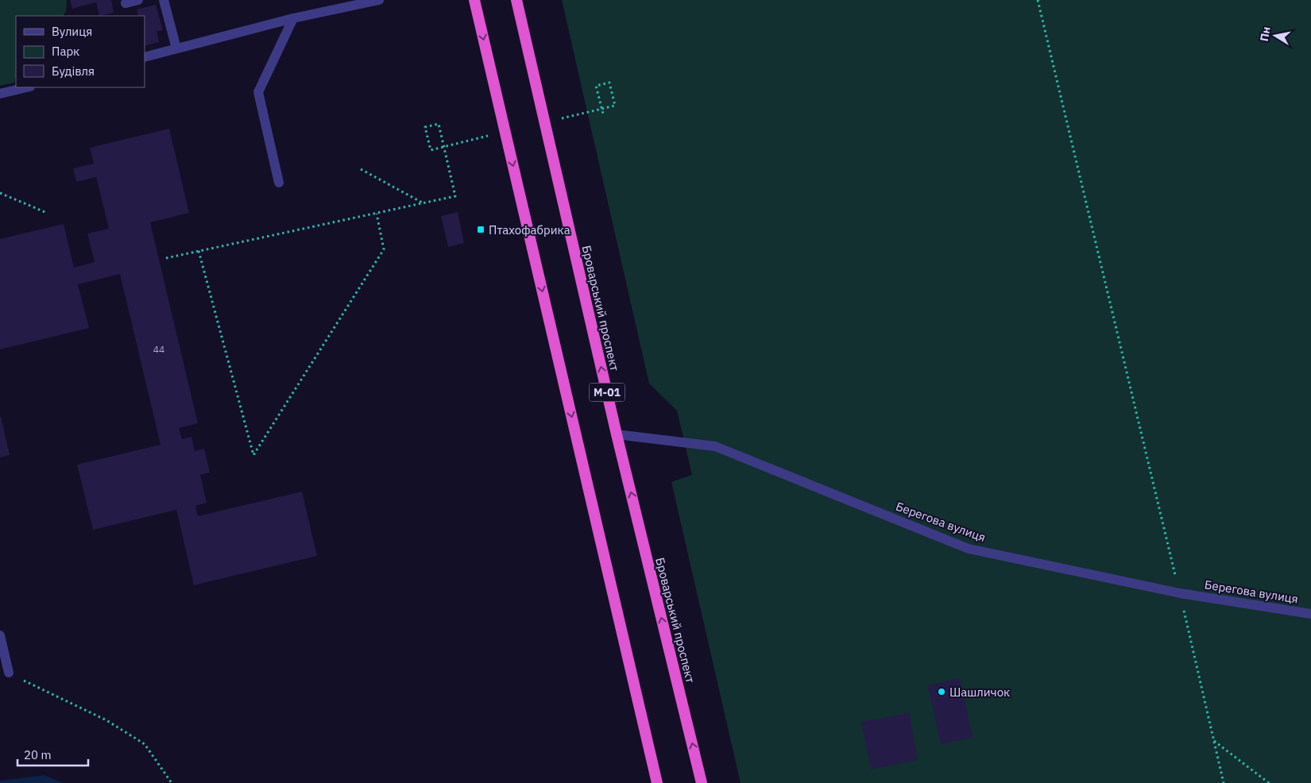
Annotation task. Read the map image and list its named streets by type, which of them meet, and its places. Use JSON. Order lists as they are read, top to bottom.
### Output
{
  "streets": {
    "highway": ["Броварський проспект", "М-01"],
    "street": ["Берегова вулиця"]
  },
  "crossings": [
    ["Броварський проспект", "Берегова вулиця"]
  ],
  "places": {
    "transit": ["Птахофабрика"],
    "other": ["Шашличок"]
  },
  "house_numbers": ["44"],
  "legend": ["Вулиця", "Парк", "Будівля"],
  "scale_bar": "20 m",
  "north": "left"
}
